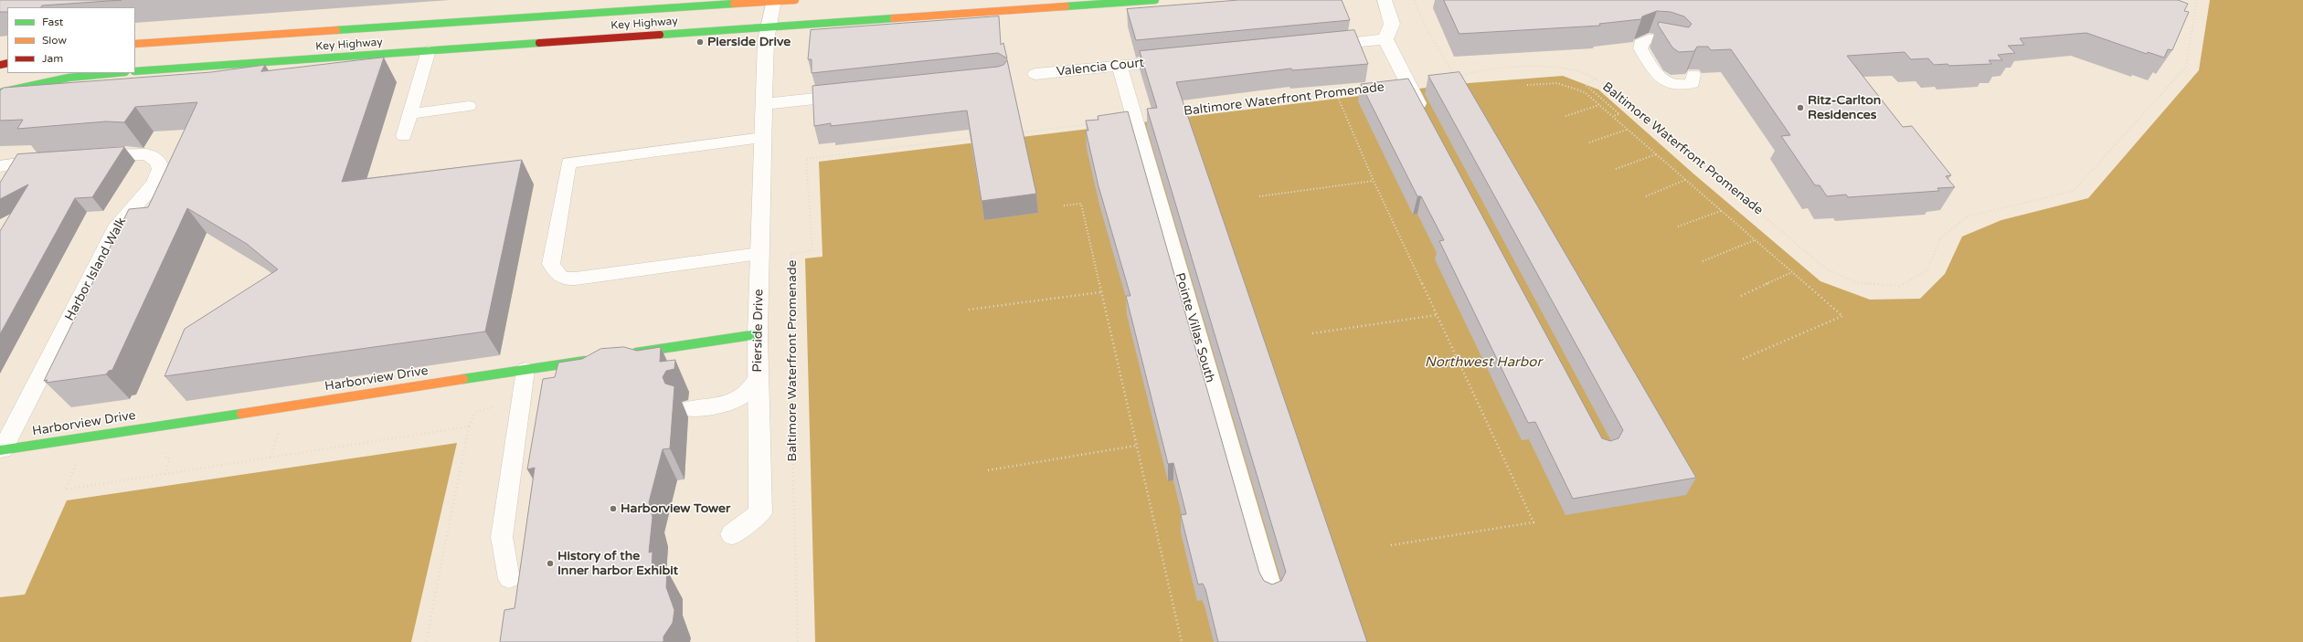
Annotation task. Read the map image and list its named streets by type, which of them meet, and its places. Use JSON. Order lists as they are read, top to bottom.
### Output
{
  "streets": {
    "main road": ["Key Highway", "Harborview Drive"],
    "street": [
      "Valencia Court",
      "Harbor Island Walk",
      "Pointe Villas South",
      "Pierside Drive"
    ],
    "path": ["Baltimore Waterfront Promenade"]
  },
  "crossings": [
    ["Key Highway", "Pierside Drive"],
    ["Valencia Court", "Pointe Villas South"],
    ["Harbor Island Walk", "Harborview Drive"]
  ],
  "water": ["Northwest Harbor"],
  "places": [
    "Pierside Drive",
    "Ritz-Carlton Residences",
    "Harborview Tower",
    "History of the Inner harbor Exhibit"
  ],
  "legend": ["Fast", "Slow", "Jam"]
}
